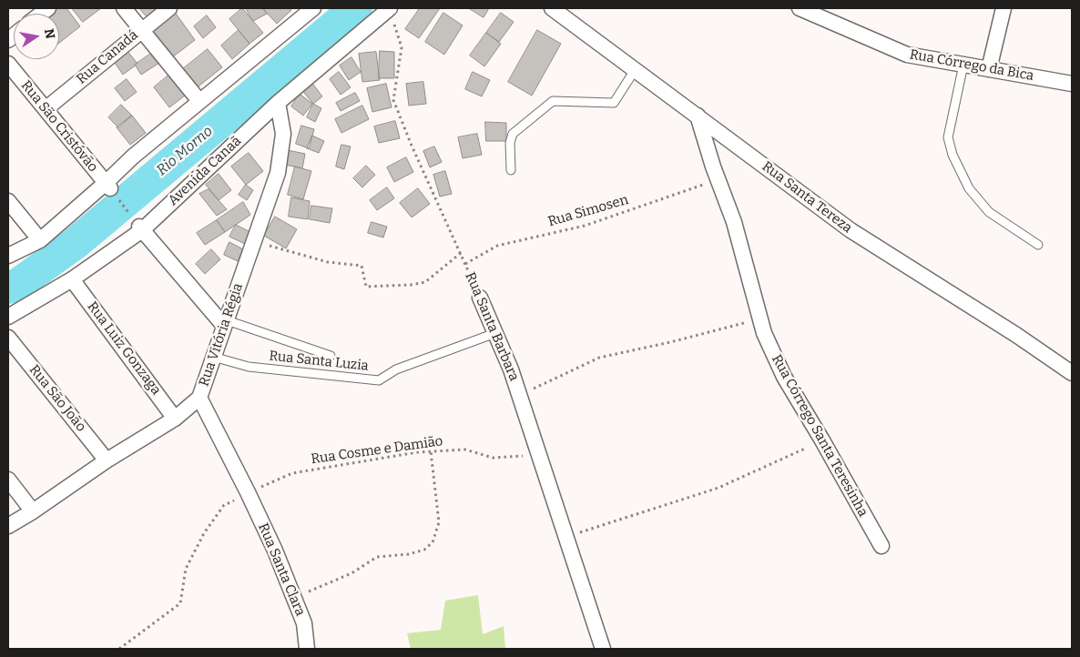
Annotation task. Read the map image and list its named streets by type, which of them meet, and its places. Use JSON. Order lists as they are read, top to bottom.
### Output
{
  "streets": {
    "street": [
      "Rua Canadá",
      "Rua Córrego da Bica",
      "Rua São Cristóvão",
      "Avenida Canaã",
      "Rua Santa Tereza",
      "Rua Santa Barbara",
      "Rua Vitória Régia",
      "Rua Luiz Gonzaga",
      "Rua São João",
      "Rua Córrego Santa Teresinha",
      "Rua Santa Clara"
    ],
    "lane": ["Rua Santa Luzia"],
    "path": ["Rua Simosen", "Rua Cosme e Damião"]
  },
  "crossings": [
    ["Rua Canadá", "Rua São Cristóvão"],
    ["Avenida Canaã", "Rua Vitória Régia"],
    ["Avenida Canaã", "Rua Luiz Gonzaga"],
    ["Rua Santa Tereza", "Rua Córrego Santa Teresinha"],
    ["Rua Simosen", "Rua Santa Barbara"],
    ["Rua Simosen", "Rua Córrego Santa Teresinha"],
    ["Rua Santa Barbara", "Rua Santa Luzia"],
    ["Rua Santa Barbara", "Rua Cosme e Damião"],
    ["Rua Vitória Régia", "Rua Luiz Gonzaga"],
    ["Rua Vitória Régia", "Rua Santa Luzia"],
    ["Rua Vitória Régia", "Rua São João"],
    ["Rua Vitória Régia", "Rua Santa Clara"],
    ["Rua Cosme e Damião", "Rua Santa Clara"]
  ],
  "water": ["Rio Morno"],
  "north": "right"
}
